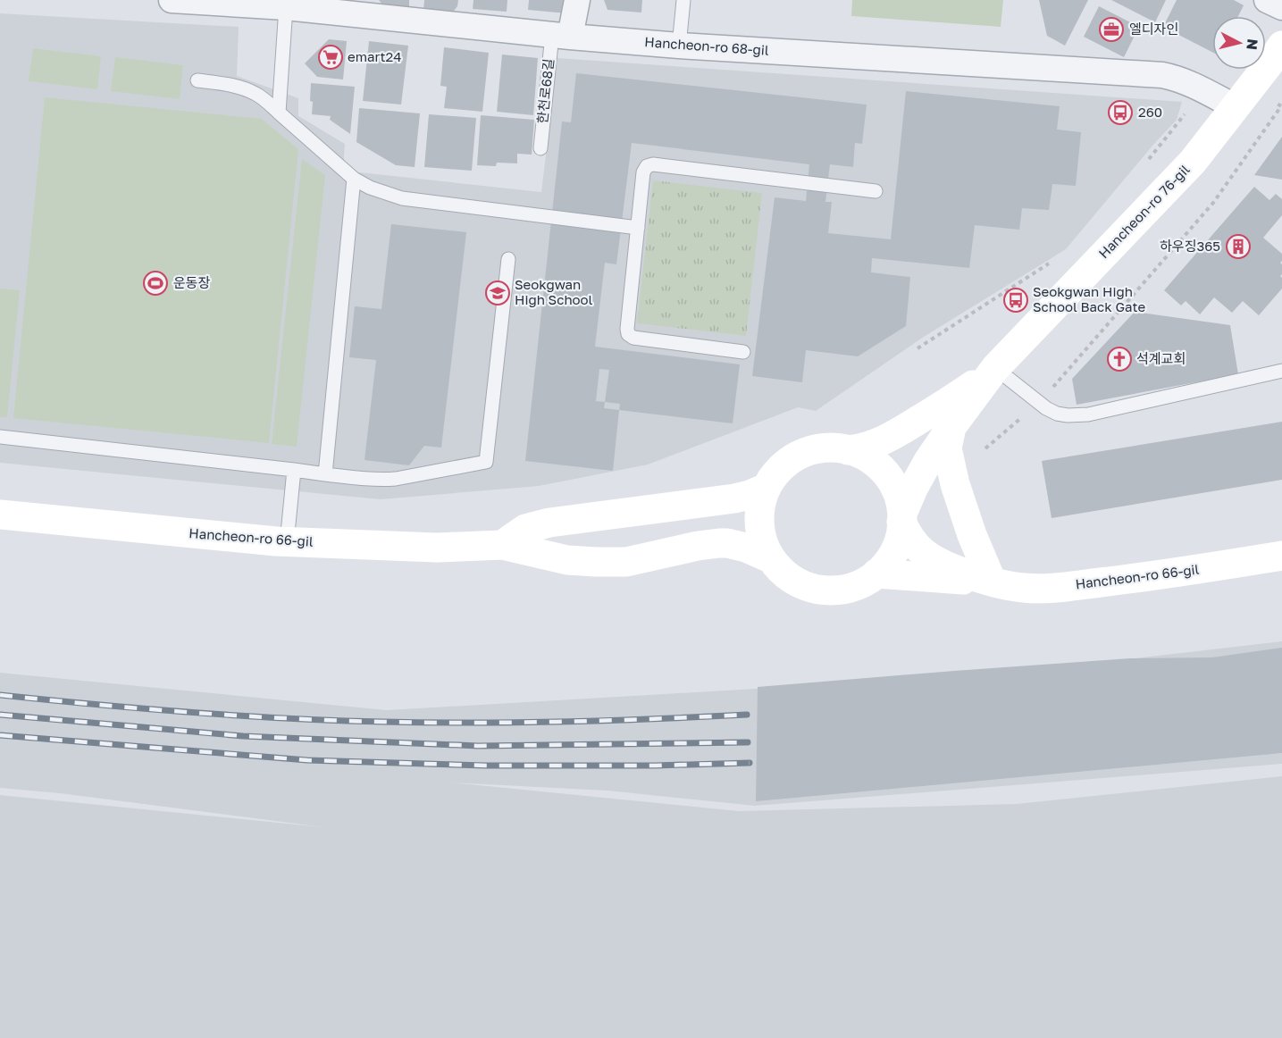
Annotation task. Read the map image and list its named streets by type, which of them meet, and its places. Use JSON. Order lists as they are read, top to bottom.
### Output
{
  "streets": {
    "main road": ["Hancheon-ro 76-gil", "Hancheon-ro 66-gil"],
    "street": ["Hancheon-ro 68-gil"],
    "lane": ["한천로68길"]
  },
  "crossings": [
    ["Hancheon-ro 68-gil", "한천로68길"],
    ["Hancheon-ro 68-gil", "Hancheon-ro 76-gil"]
  ],
  "places": {
    "office": ["엘디자인"],
    "supermarket": ["emart24"],
    "bus stop": ["260", "Seokgwan High School Back Gate"],
    "building": ["하우징365"],
    "sports": ["운동장"],
    "school or university": ["Seokgwan High School"],
    "church": ["석계교회"]
  },
  "north": "right"
}
